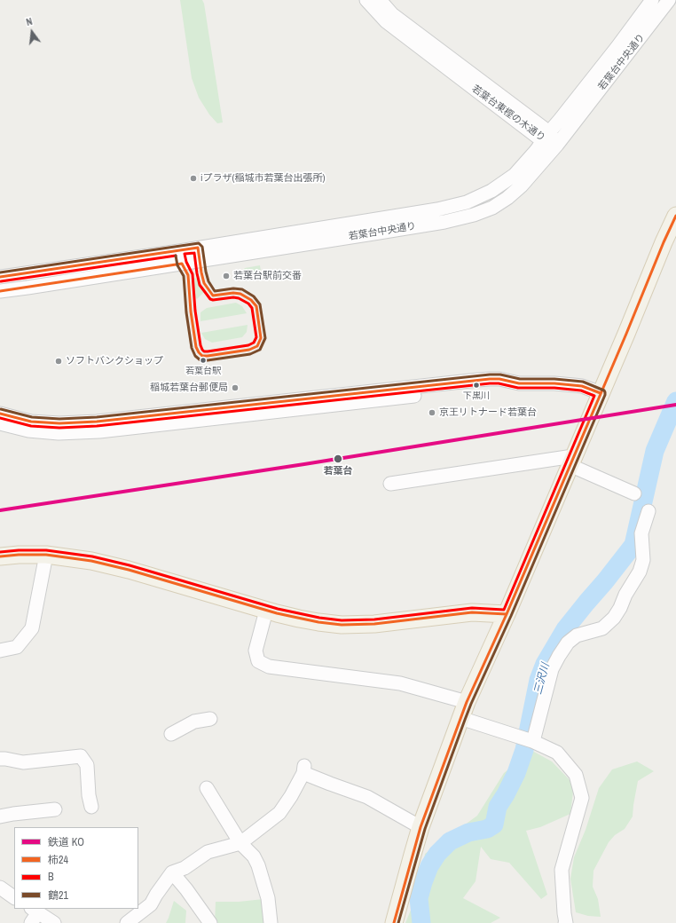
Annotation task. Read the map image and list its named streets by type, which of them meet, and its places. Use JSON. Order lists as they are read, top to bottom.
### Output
{
  "streets": {
    "street": ["若葉台中央通り", "若葉台東樫の木通り"]
  },
  "crossings": [
    ["若葉台中央通り", "若葉台東樫の木通り"]
  ],
  "water": ["三沢川"],
  "places": [
    "iプラザ(稲城市若葉台出張所)",
    "若葉台駅前交番",
    "若葉台駅",
    "ソフトバンクショップ",
    "下黒川",
    "稲城若葉台郵便局",
    "京王リトナード若葉台",
    "若葉台"
  ],
  "lines": [
    "transit line 柿24",
    "transit line 鶴21",
    "transit line B",
    "rail line KO"
  ],
  "legend": [
    "鉄道 KO",
    "柿24",
    "B",
    "鶴21"
  ],
  "north": "top"
}
